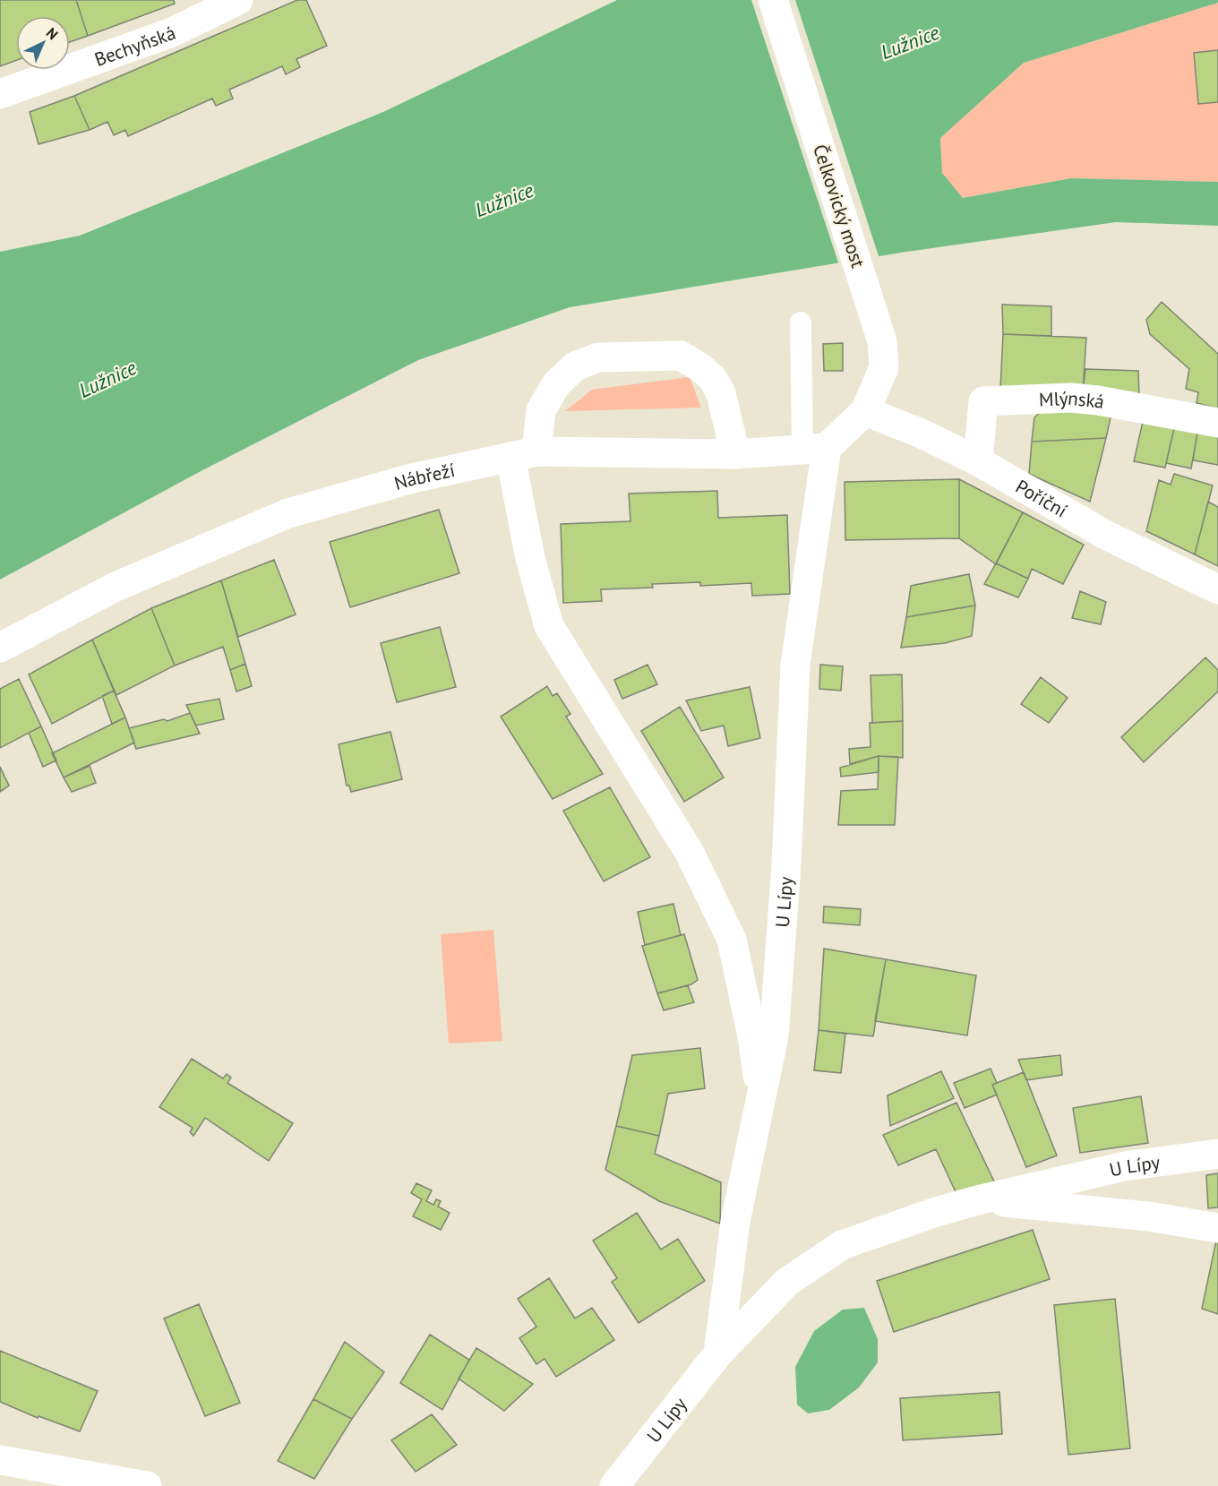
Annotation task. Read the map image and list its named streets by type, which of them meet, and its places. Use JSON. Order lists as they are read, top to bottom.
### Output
{
  "streets": {
    "street": [
      "Bechyňská",
      "Čelkovický most",
      "Mlýnská",
      "Nábřeží",
      "Poříční",
      "U Lípy"
    ]
  },
  "crossings": [
    ["Čelkovický most", "Poříční"],
    ["Mlýnská", "Poříční"],
    ["Nábřeží", "U Lípy"]
  ],
  "water": ["Lužnice"],
  "north": "top right"
}
